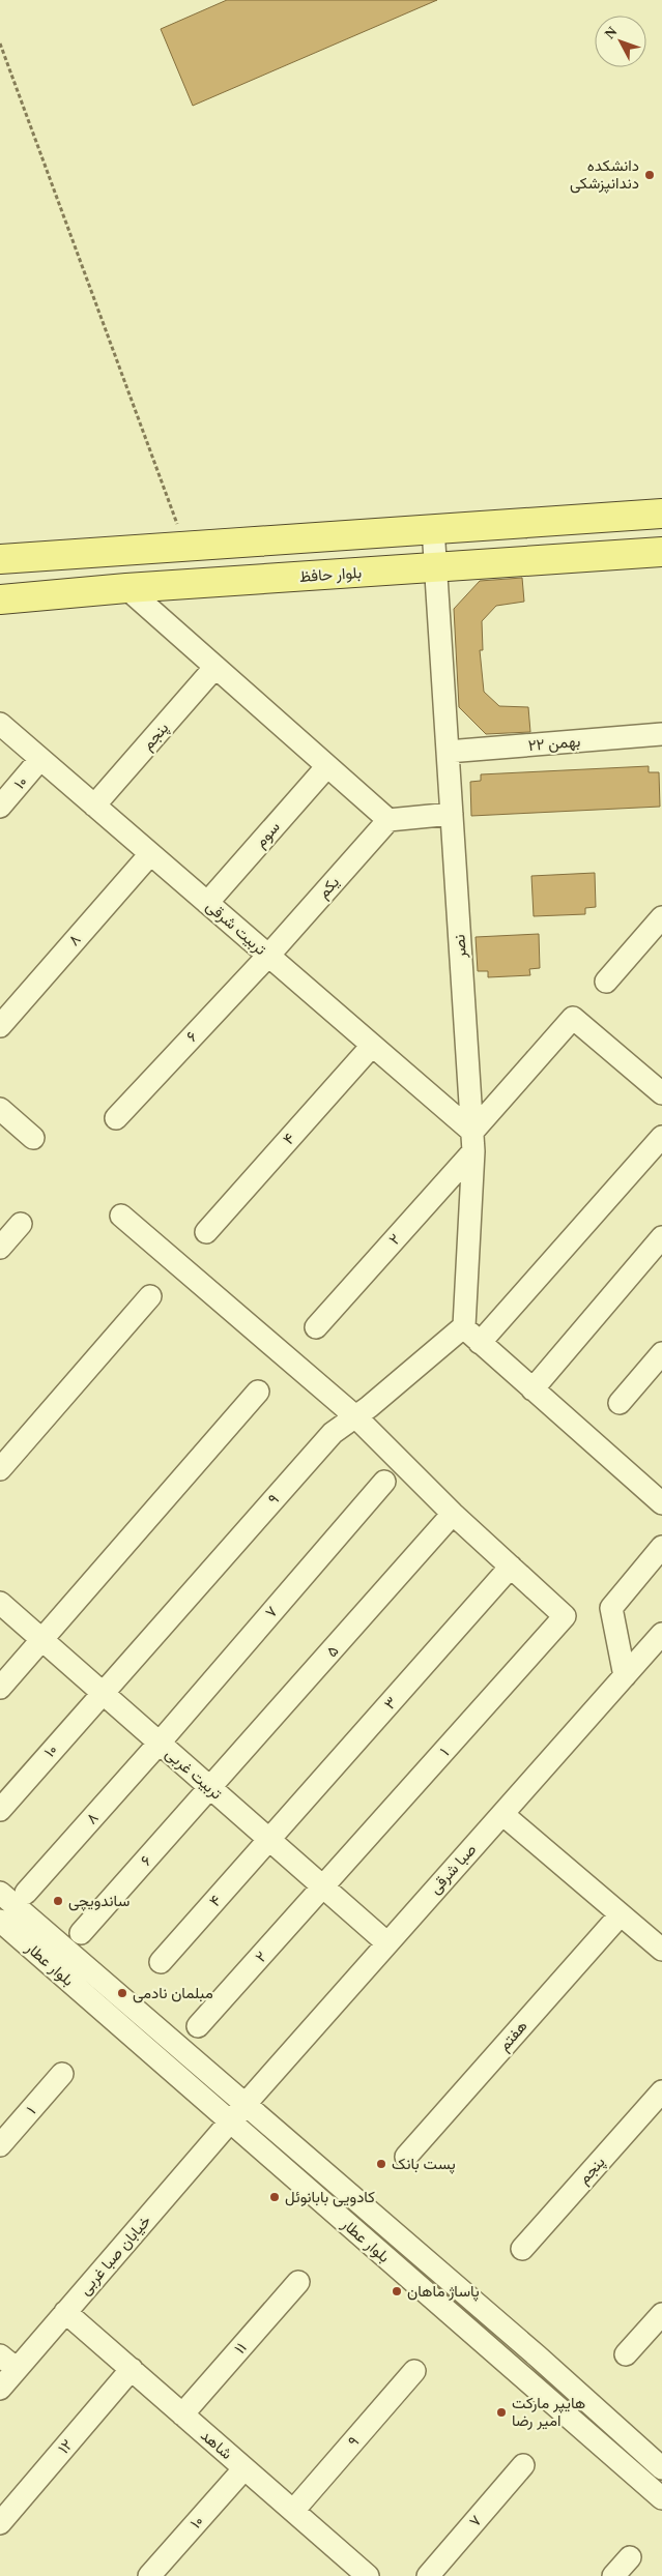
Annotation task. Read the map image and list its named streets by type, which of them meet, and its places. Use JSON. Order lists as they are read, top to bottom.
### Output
{
  "streets": {
    "main road": ["بلوار حافظ"],
    "street": [
      "پنجم",
      "۲۲ بهمن",
      "۱۰",
      "سوم",
      "یکم",
      "تربیت شرقی",
      "۸",
      "نصر",
      "۶",
      "۴",
      "۲",
      "۹",
      "۷",
      "۵",
      "۳",
      "۱",
      "تربیت غربی",
      "صبا شرقی",
      "بلوار عطار",
      "هفتم",
      "خیابان صبا غربی",
      "۱۱",
      "شاهد",
      "۱۲"
    ]
  },
  "crossings": [
    ["بلوار حافظ", "نصر"],
    ["پنجم", "تربیت شرقی"],
    ["۲۲ بهمن", "نصر"],
    ["۱۰", "تربیت شرقی"],
    ["۱۰", "۹"],
    ["۱۰", "تربیت غربی"],
    ["۱۰", "شاهد"],
    ["سوم", "تربیت شرقی"],
    ["یکم", "تربیت شرقی"],
    ["یکم", "۶"],
    ["تربیت شرقی", "۸"],
    ["تربیت شرقی", "نصر"],
    ["تربیت شرقی", "۶"],
    ["تربیت شرقی", "۴"],
    ["تربیت شرقی", "۲"],
    ["۸", "۷"],
    ["۸", "تربیت غربی"],
    ["نصر", "۲"],
    ["نصر", "۹"],
    ["۶", "۵"],
    ["۶", "تربیت غربی"],
    ["۴", "۳"],
    ["۴", "تربیت غربی"],
    ["۲", "۱"],
    ["۲", "تربیت غربی"],
    ["۹", "تربیت غربی"],
    ["۹", "شاهد"],
    ["۷", "تربیت غربی"],
    ["۵", "تربیت غربی"],
    ["۳", "۱"],
    ["۳", "تربیت غربی"],
    ["۱", "تربیت غربی"],
    ["تربیت غربی", "صبا شرقی"],
    ["صبا شرقی", "بلوار عطار"],
    ["صبا شرقی", "خیابان صبا غربی"],
    ["بلوار عطار", "خیابان صبا غربی"],
    ["خیابان صبا غربی", "شاهد"],
    ["۱۱", "شاهد"],
    ["شاهد", "۱۲"]
  ],
  "places": [
    "دانشکده دندانپزشکی",
    "ساندویچی",
    "مبلمان نادمی",
    "پست بانک",
    "کادویی بابانوئل",
    "پاساژ ماهان",
    "هایپر مارکت امیر رضا"
  ],
  "north": "top left"
}
